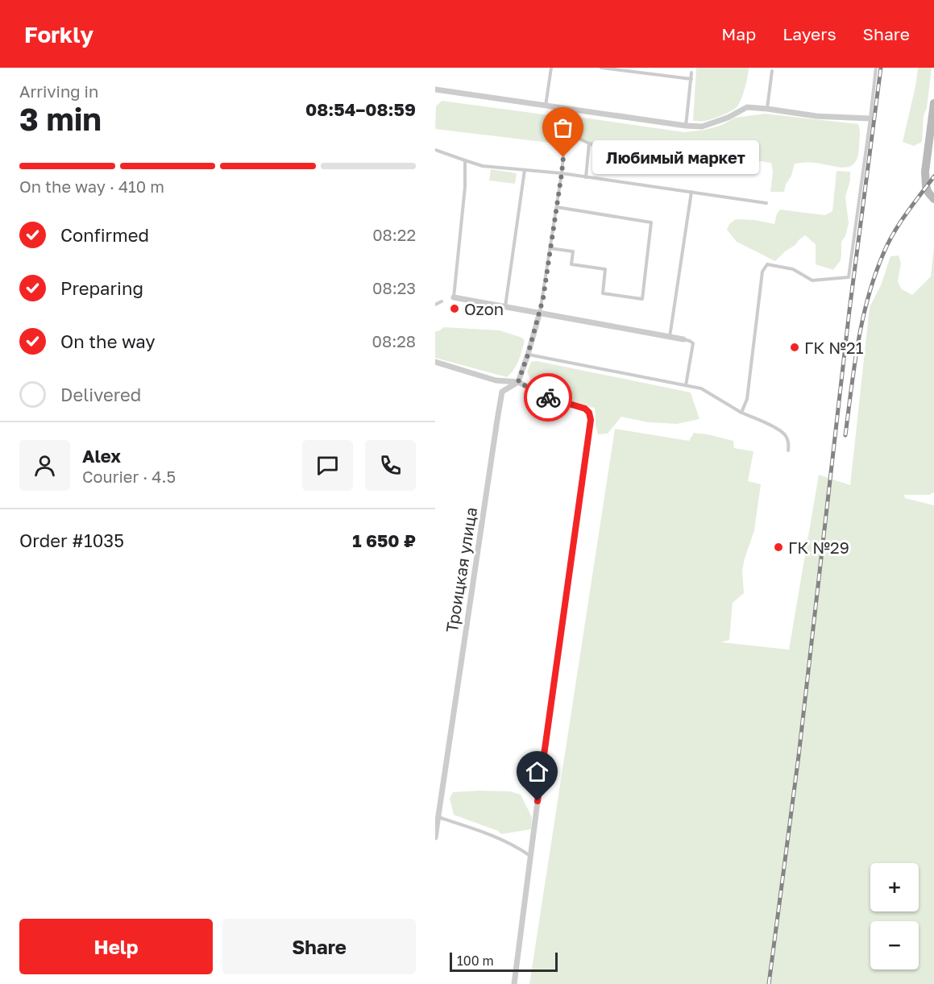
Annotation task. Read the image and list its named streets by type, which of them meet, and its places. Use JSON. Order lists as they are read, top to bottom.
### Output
{
  "streets": {
    "street": ["Троицкая улица"]
  },
  "places": [
    "Любимый маркет",
    "Ozon",
    "ГК №21",
    "ГК №29"
  ],
  "scale_bar": "100 m",
  "page": {
    "header": "Forkly",
    "nav": ["Map", "Layers", "Share"],
    "heading": ["3 min", "Arriving in", "08:54–08:59"],
    "panel": [
      "Alex",
      "Courier · 4.5",
      "Order #1035",
      "1 650 ₽"
    ],
    "bubble": "Любимый маркет",
    "bar": "On the way · 410 m",
    "list": [
      ["Confirmed", "08:22"],
      ["Preparing", "08:23"],
      ["On the way", "08:28"],
      "Delivered"
    ],
    "map_buttons": ["+", "−"],
    "buttons": ["Help", "Share"],
    "scale": "100 m"
  }
}
